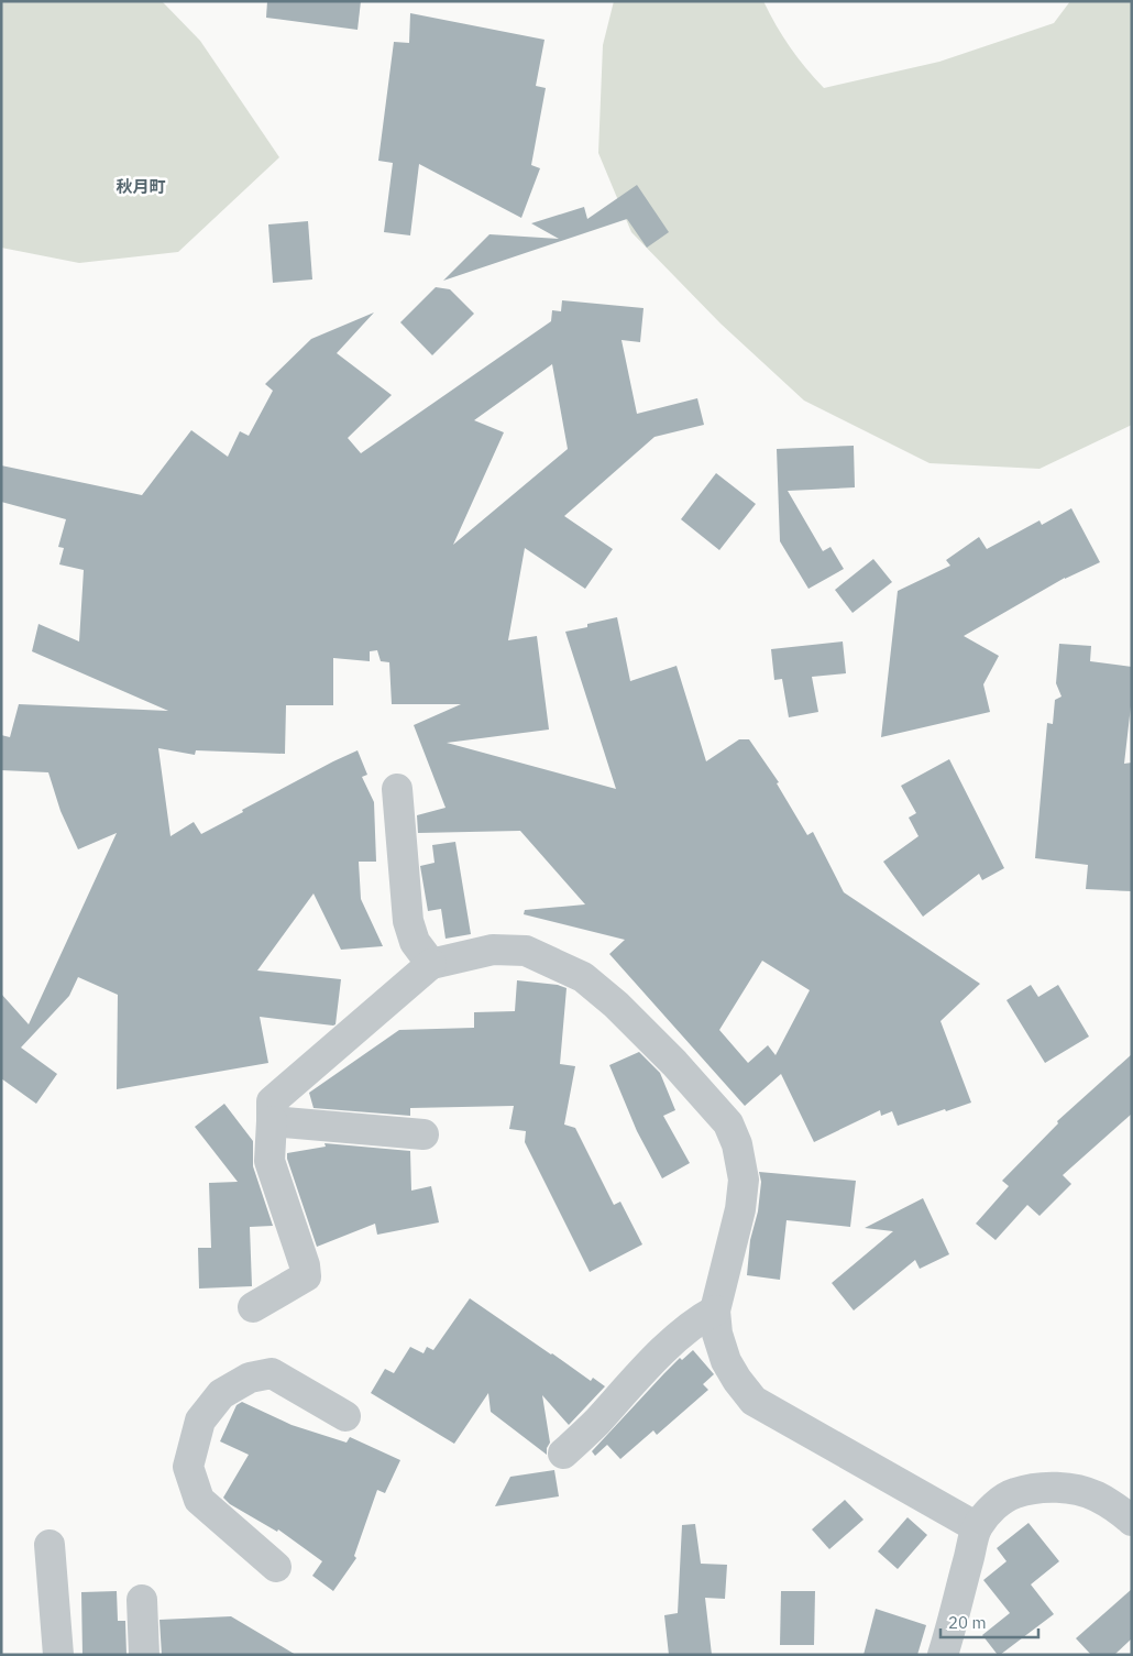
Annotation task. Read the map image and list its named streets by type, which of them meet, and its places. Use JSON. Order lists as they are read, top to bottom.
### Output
{
  "districts": ["秋月町"],
  "scale_bar": "20 m"
}
